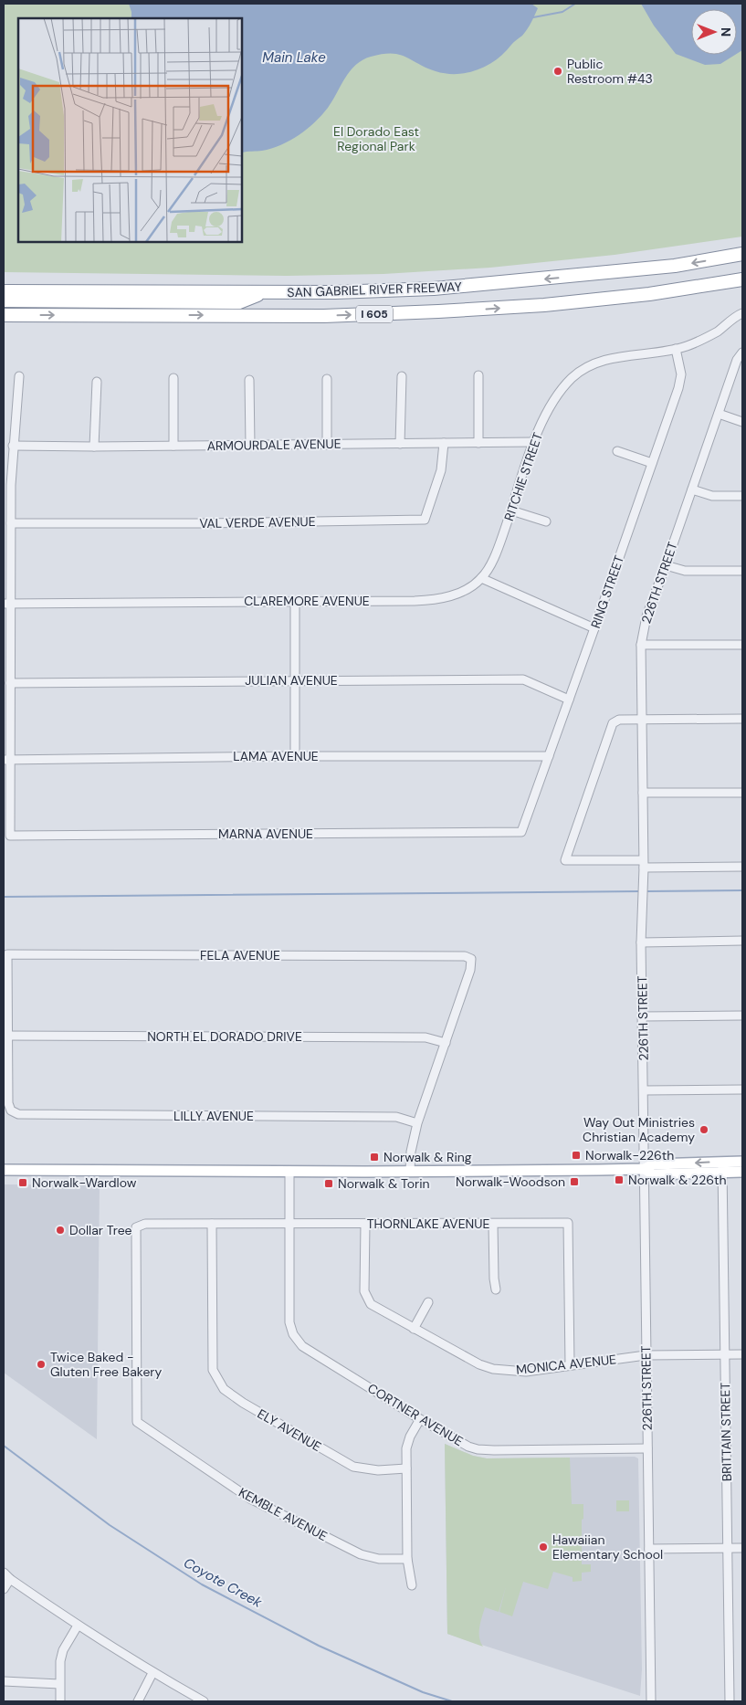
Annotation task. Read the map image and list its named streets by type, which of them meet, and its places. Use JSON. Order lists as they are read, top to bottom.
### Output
{
  "streets": {
    "highway": ["SAN GABRIEL RIVER FREEWAY", "I 605"],
    "street": [
      "ARMOURDALE AVENUE",
      "RITCHIE STREET",
      "VAL VERDE AVENUE",
      "226TH STREET",
      "RING STREET",
      "CLAREMORE AVENUE",
      "JULIAN AVENUE",
      "LAMA AVENUE",
      "MARNA AVENUE",
      "FELA AVENUE",
      "NORTH EL DORADO DRIVE",
      "LILLY AVENUE",
      "THORNLAKE AVENUE",
      "MONICA AVENUE",
      "CORTNER AVENUE",
      "ELY AVENUE",
      "BRITTAIN STREET",
      "KEMBLE AVENUE"
    ]
  },
  "crossings": [
    ["SAN GABRIEL RIVER FREEWAY", "I 605"],
    ["ARMOURDALE AVENUE", "RITCHIE STREET"],
    ["ARMOURDALE AVENUE", "VAL VERDE AVENUE"],
    ["RITCHIE STREET", "RING STREET"],
    ["RITCHIE STREET", "CLAREMORE AVENUE"],
    ["226TH STREET", "MONICA AVENUE"],
    ["226TH STREET", "CORTNER AVENUE"],
    ["RING STREET", "JULIAN AVENUE"],
    ["RING STREET", "LAMA AVENUE"],
    ["RING STREET", "MARNA AVENUE"],
    ["LAMA AVENUE", "MARNA AVENUE"],
    ["FELA AVENUE", "NORTH EL DORADO DRIVE"],
    ["FELA AVENUE", "LILLY AVENUE"],
    ["NORTH EL DORADO DRIVE", "LILLY AVENUE"],
    ["THORNLAKE AVENUE", "MONICA AVENUE"],
    ["THORNLAKE AVENUE", "CORTNER AVENUE"],
    ["THORNLAKE AVENUE", "ELY AVENUE"],
    ["THORNLAKE AVENUE", "KEMBLE AVENUE"],
    ["MONICA AVENUE", "BRITTAIN STREET"]
  ],
  "water": ["Main Lake", "Coyote Creek"],
  "parks": ["El Dorado East Regional Park"],
  "places": {
    "other": [
      "Public Restroom #43",
      "Way Out Ministries Christian Academy",
      "Dollar Tree",
      "Twice Baked - Gluten Free Bakery",
      "Hawaiian Elementary School"
    ],
    "transit": [
      "Norwalk-226th",
      "Norwalk & Ring",
      "Norwalk & 226th",
      "Norwalk-Woodson",
      "Norwalk-Wardlow",
      "Norwalk & Torin"
    ]
  },
  "north": "right"
}
